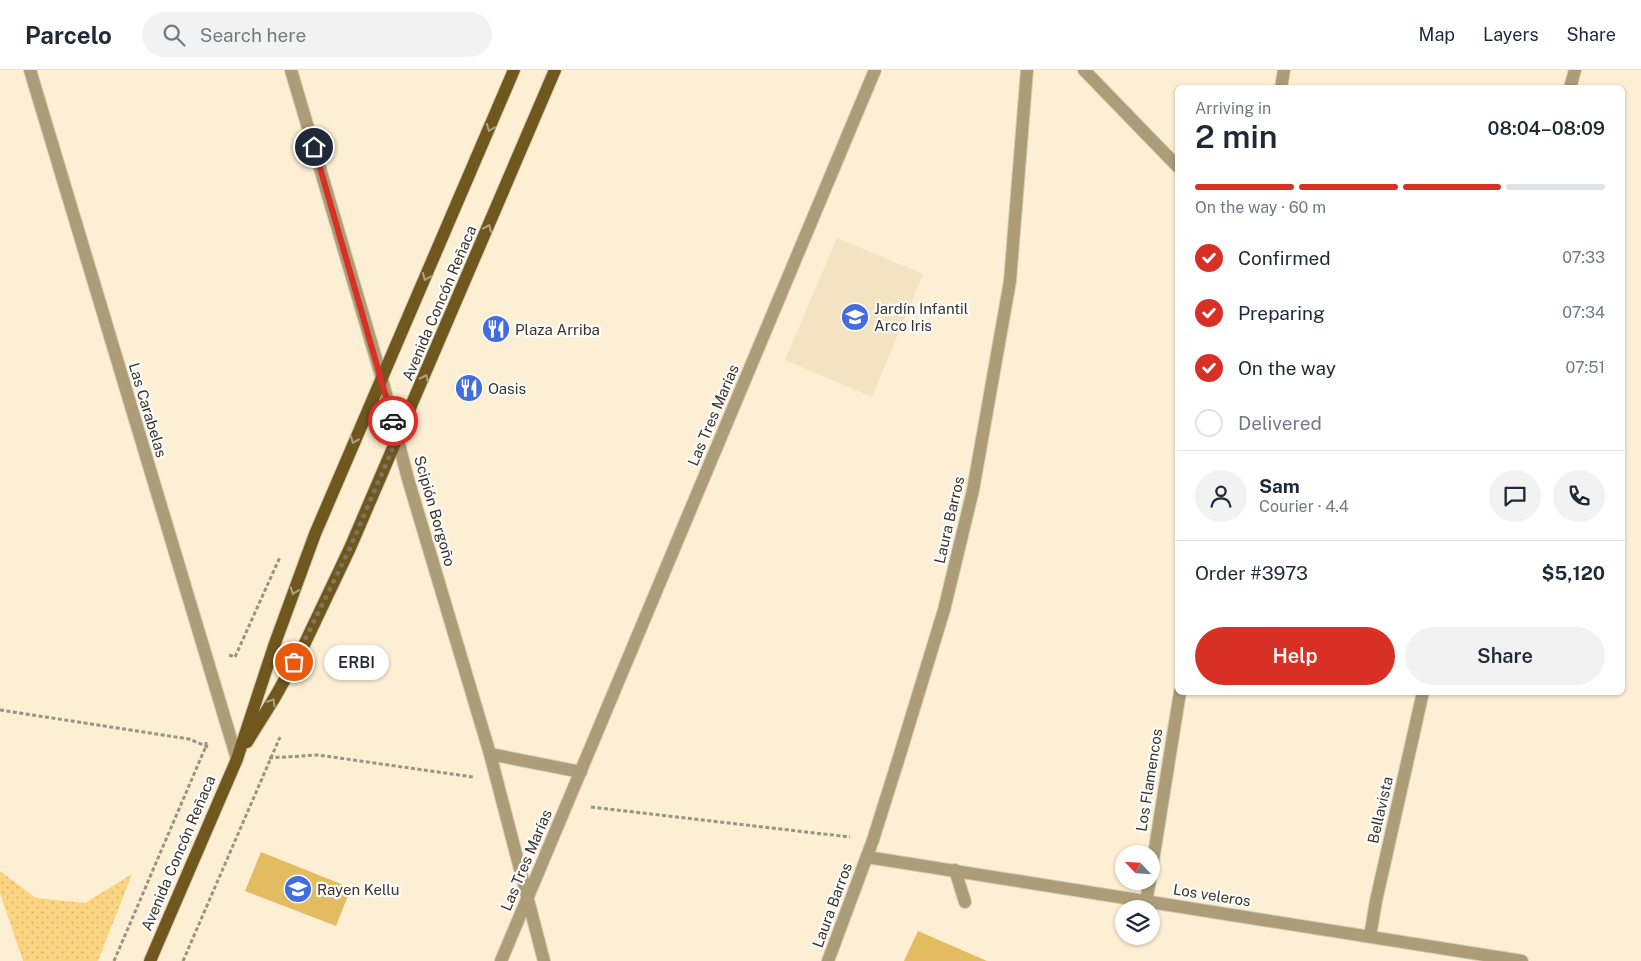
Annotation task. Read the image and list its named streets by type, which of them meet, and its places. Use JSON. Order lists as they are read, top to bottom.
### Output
{
  "streets": {
    "main road": ["Avenida Concón Reñaca"],
    "street": [
      "Las Carabelas",
      "Las Tres Marías",
      "Scipión Borgoño",
      "Laura Barros",
      "Los Flamencos",
      "Bellavista",
      "Los veleros"
    ]
  },
  "crossings": [
    ["Avenida Concón Reñaca", "Las Carabelas"],
    ["Avenida Concón Reñaca", "Scipión Borgoño"],
    ["Las Tres Marías", "Scipión Borgoño"],
    ["Laura Barros", "Los veleros"],
    ["Bellavista", "Los veleros"]
  ],
  "places": {
    "school or university": ["Jardín Infantil Arco Iris", "Rayen Kellu"],
    "restaurant": ["Plaza Arriba", "Oasis"],
    "other": ["ERBI"]
  },
  "north": "top left",
  "page": {
    "header": "Parcelo",
    "search": "Search here",
    "nav": ["Map", "Layers", "Share"],
    "heading": ["2 min", "Arriving in", "08:04–08:09"],
    "panel": [
      "Sam",
      "Courier · 4.4",
      "Order #3973",
      "$5,120"
    ],
    "bar": "On the way · 60 m",
    "list": [
      ["Confirmed", "07:33"],
      ["Preparing", "07:34"],
      ["On the way", "07:51"],
      "Delivered"
    ],
    "buttons": ["Help", "Share"],
    "bubble": "ERBI"
  }
}
